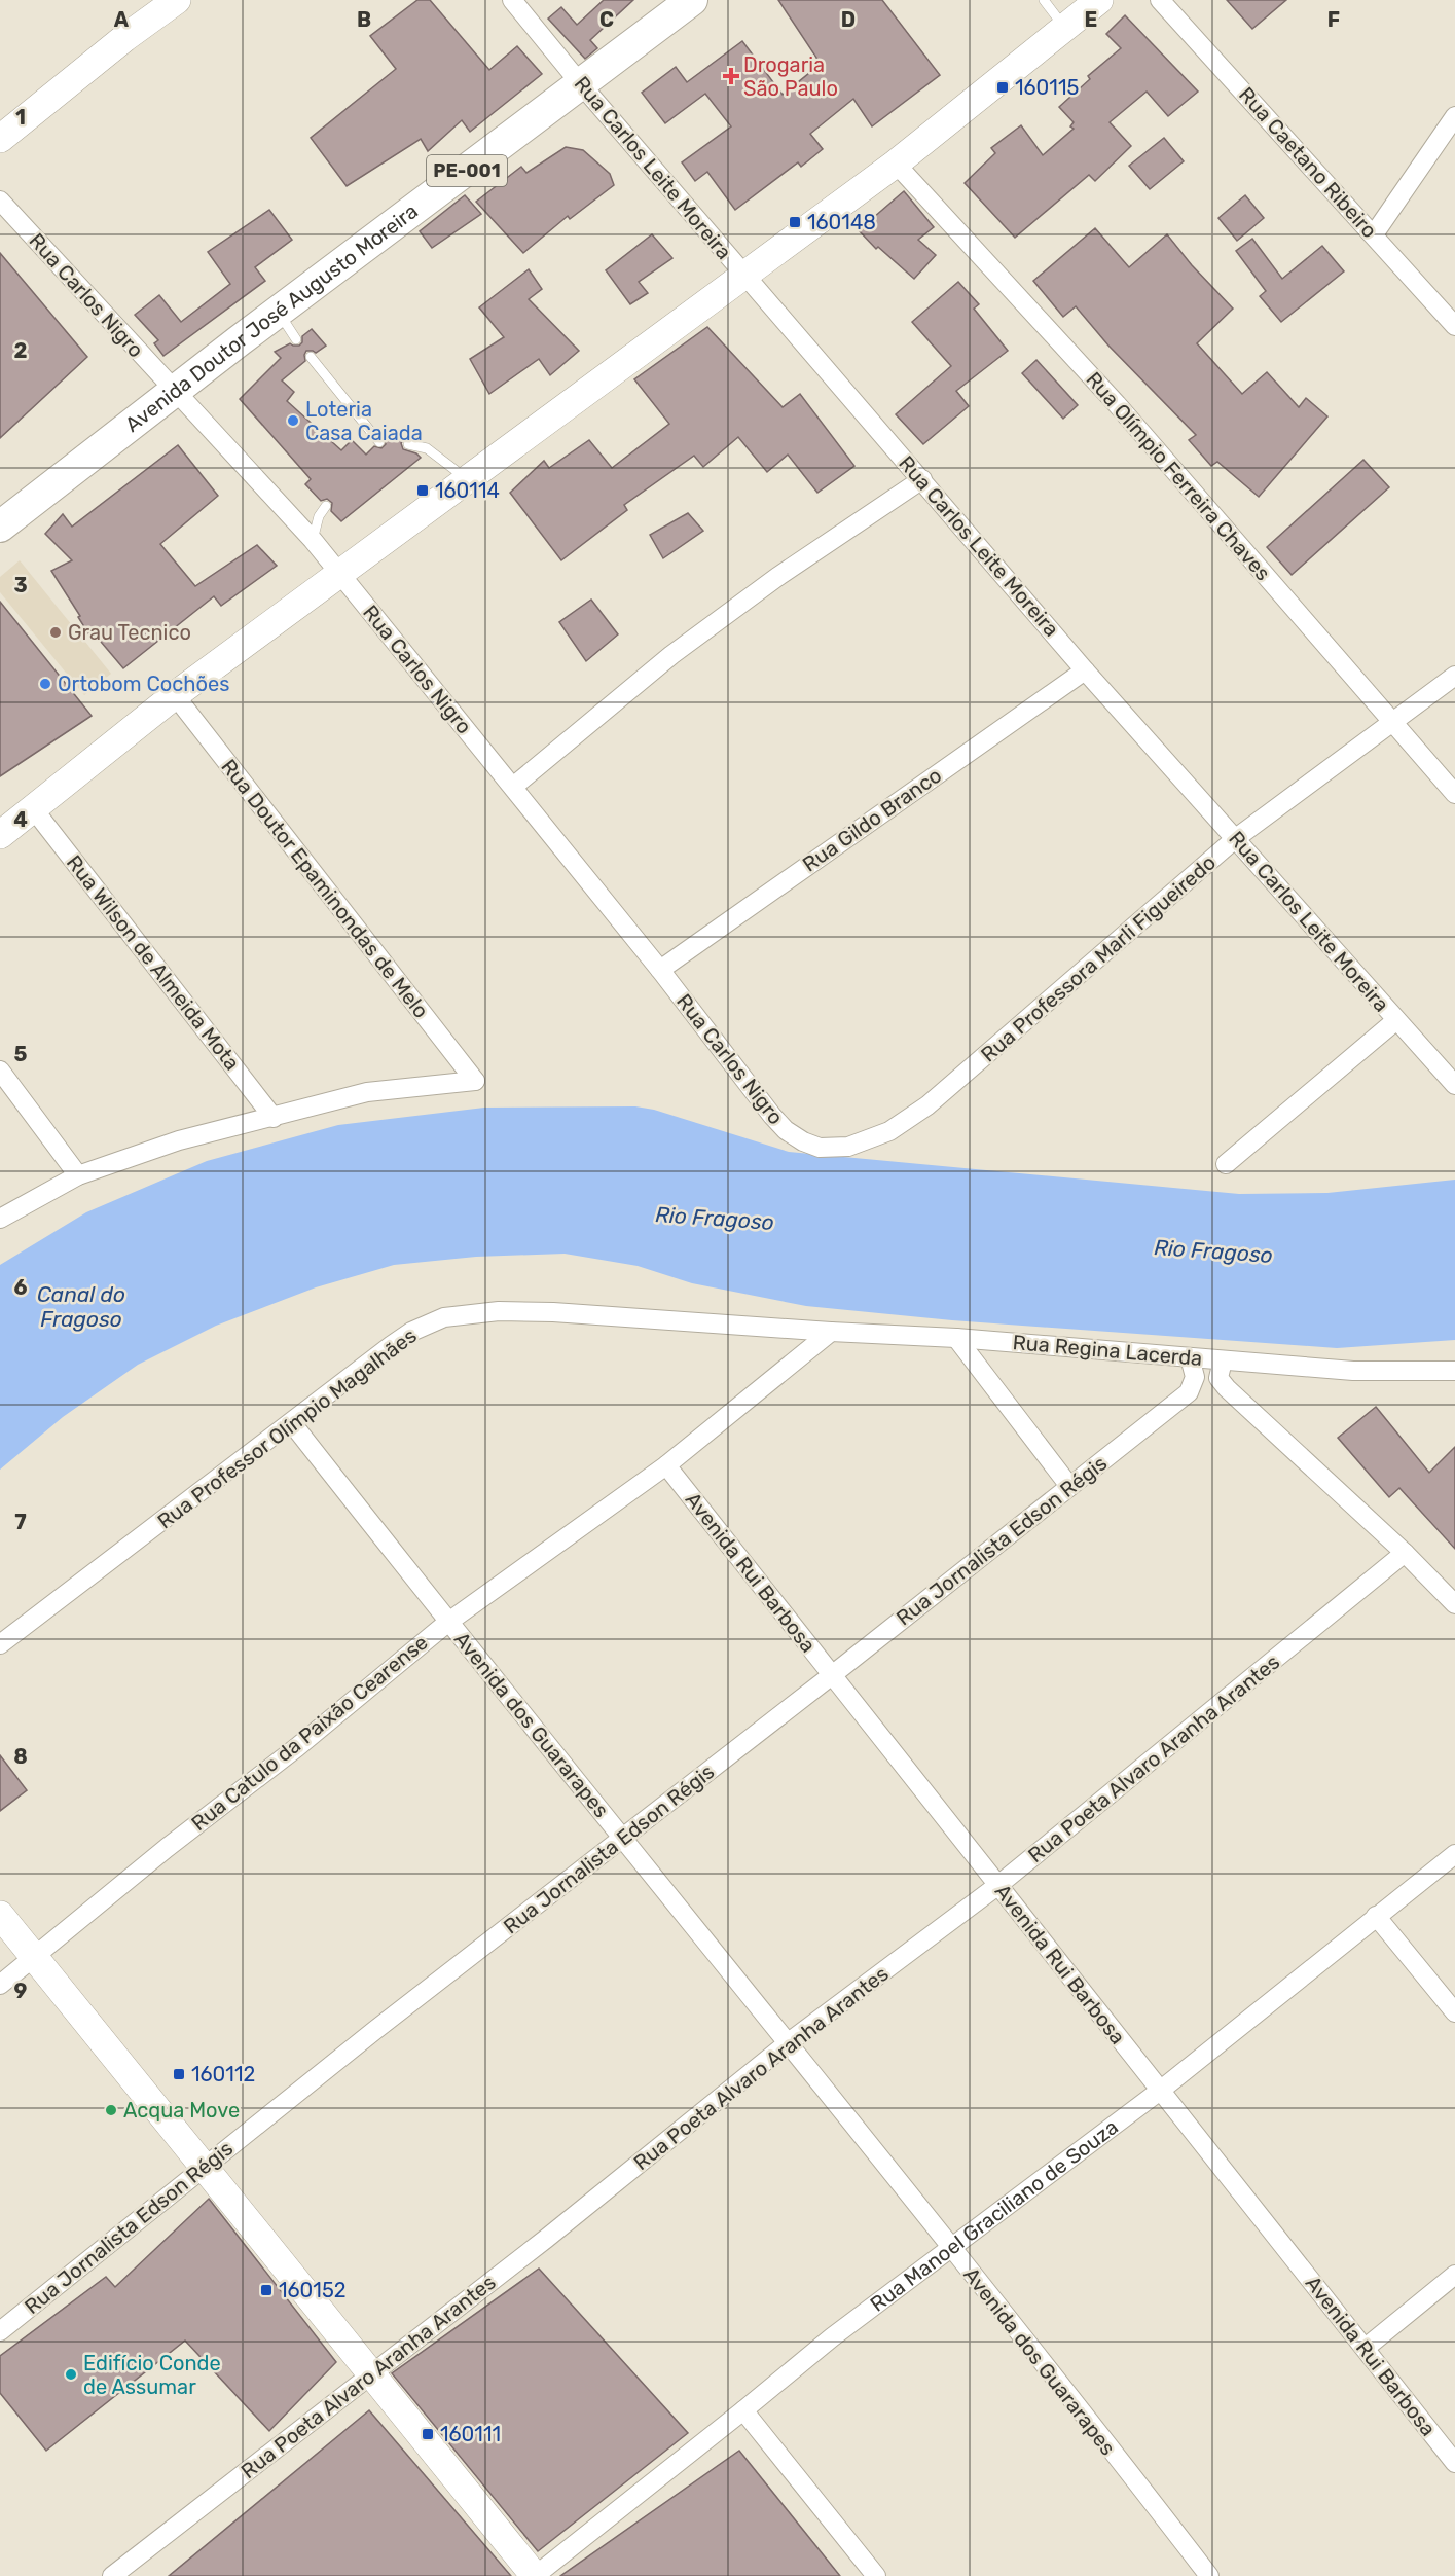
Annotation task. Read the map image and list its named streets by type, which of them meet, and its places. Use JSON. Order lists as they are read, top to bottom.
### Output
{
  "streets": {
    "main road": ["PE-001", "Avenida Doutor José Augusto Moreira"],
    "street": [
      "Rua Caetano Ribeiro",
      "Rua Carlos Leite Moreira",
      "Rua Carlos Nigro",
      "Rua Olímpio Ferreira Chaves",
      "Rua Gildo Branco",
      "Rua Doutor Epaminondas de Melo",
      "Rua Professora Marli Figueiredo",
      "Rua Wilson de Almeida Mota",
      "Rua Regina Lacerda",
      "Rua Professor Olímpio Magalhães",
      "Rua Jornalista Edson Régis",
      "Avenida Rui Barbosa",
      "Avenida dos Guararapes",
      "Rua Catulo da Paixão Cearense",
      "Rua Poeta Alvaro Aranha Arantes",
      "Rua Manoel Graciliano de Souza"
    ]
  },
  "crossings": [
    ["Rua Carlos Leite Moreira", "Avenida Doutor José Augusto Moreira"],
    ["Rua Carlos Leite Moreira", "Rua Gildo Branco"],
    ["Rua Carlos Leite Moreira", "Rua Professora Marli Figueiredo"],
    ["Rua Carlos Nigro", "Avenida Doutor José Augusto Moreira"],
    ["Rua Carlos Nigro", "Rua Gildo Branco"],
    ["Rua Carlos Nigro", "Rua Professora Marli Figueiredo"],
    ["Rua Olímpio Ferreira Chaves", "Rua Professora Marli Figueiredo"],
    ["Rua Doutor Epaminondas de Melo", "Rua Wilson de Almeida Mota"],
    ["Rua Regina Lacerda", "Rua Professor Olímpio Magalhães"],
    ["Rua Regina Lacerda", "Rua Jornalista Edson Régis"],
    ["Rua Regina Lacerda", "Rua Catulo da Paixão Cearense"],
    ["Rua Regina Lacerda", "Rua Poeta Alvaro Aranha Arantes"],
    ["Rua Professor Olímpio Magalhães", "Avenida dos Guararapes"],
    ["Rua Professor Olímpio Magalhães", "Rua Catulo da Paixão Cearense"],
    ["Rua Jornalista Edson Régis", "Avenida Rui Barbosa"],
    ["Rua Jornalista Edson Régis", "Avenida dos Guararapes"],
    ["Avenida Rui Barbosa", "Rua Catulo da Paixão Cearense"],
    ["Avenida Rui Barbosa", "Rua Poeta Alvaro Aranha Arantes"],
    ["Avenida Rui Barbosa", "Rua Manoel Graciliano de Souza"],
    ["Avenida dos Guararapes", "Rua Catulo da Paixão Cearense"],
    ["Avenida dos Guararapes", "Rua Poeta Alvaro Aranha Arantes"],
    ["Avenida dos Guararapes", "Rua Manoel Graciliano de Souza"]
  ],
  "water": ["Rio Fragoso", "Canal do Fragoso"],
  "places": {
    "health": ["Drogaria São Paulo"],
    "transit": [
      "160115",
      "160148",
      "160114",
      "160112",
      "160152",
      "160111"
    ],
    "other": [
      "Loteria Casa Caiada",
      "Grau Tecnico",
      "Ortobom Cochões",
      "Acqua Move",
      "Edifício Conde de Assumar"
    ]
  },
  "grid": {
    "columns": [
      "A",
      "B",
      "C",
      "D",
      "E",
      "F"
    ],
    "rows": [
      "1",
      "2",
      "3",
      "4",
      "5",
      "6",
      "7",
      "8",
      "9"
    ]
  }
}
